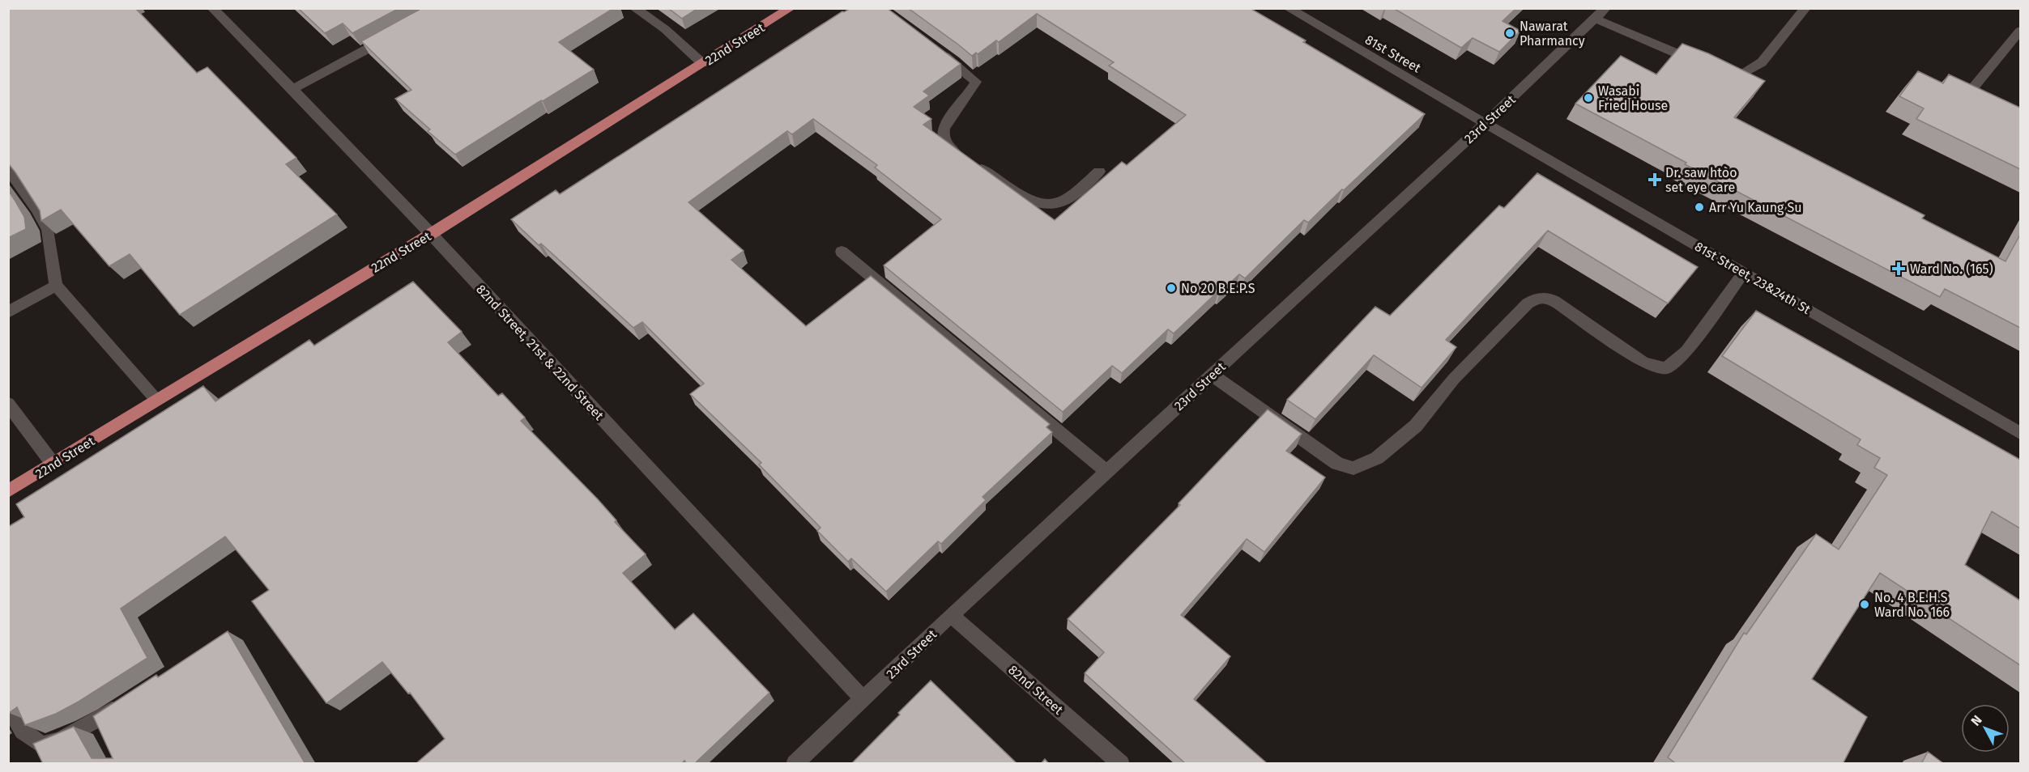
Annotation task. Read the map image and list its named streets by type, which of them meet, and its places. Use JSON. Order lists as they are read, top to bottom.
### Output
{
  "streets": {
    "main road": ["22nd Street"],
    "street": [
      "81st Street",
      "23rd Street",
      "81st Street, 23&24th St",
      "82nd Street, 21st & 22nd Street",
      "82nd Street"
    ]
  },
  "crossings": [
    ["22nd Street", "82nd Street, 21st & 22nd Street"],
    ["81st Street", "23rd Street"],
    ["81st Street", "81st Street, 23&24th St"],
    ["23rd Street", "81st Street, 23&24th St"],
    ["23rd Street", "82nd Street, 21st & 22nd Street"],
    ["23rd Street", "82nd Street"]
  ],
  "places": {
    "other": [
      "Nawarat Pharmancy",
      "Wasabi Fried House",
      "Arr Yu Kaung Su",
      "No 20 B.E.P.S",
      "No. 4 B.E.H.S Ward No. 166"
    ],
    "health": ["Dr. saw htòo set eye care", "Ward No. (165)"]
  },
  "north": "top left"
}
